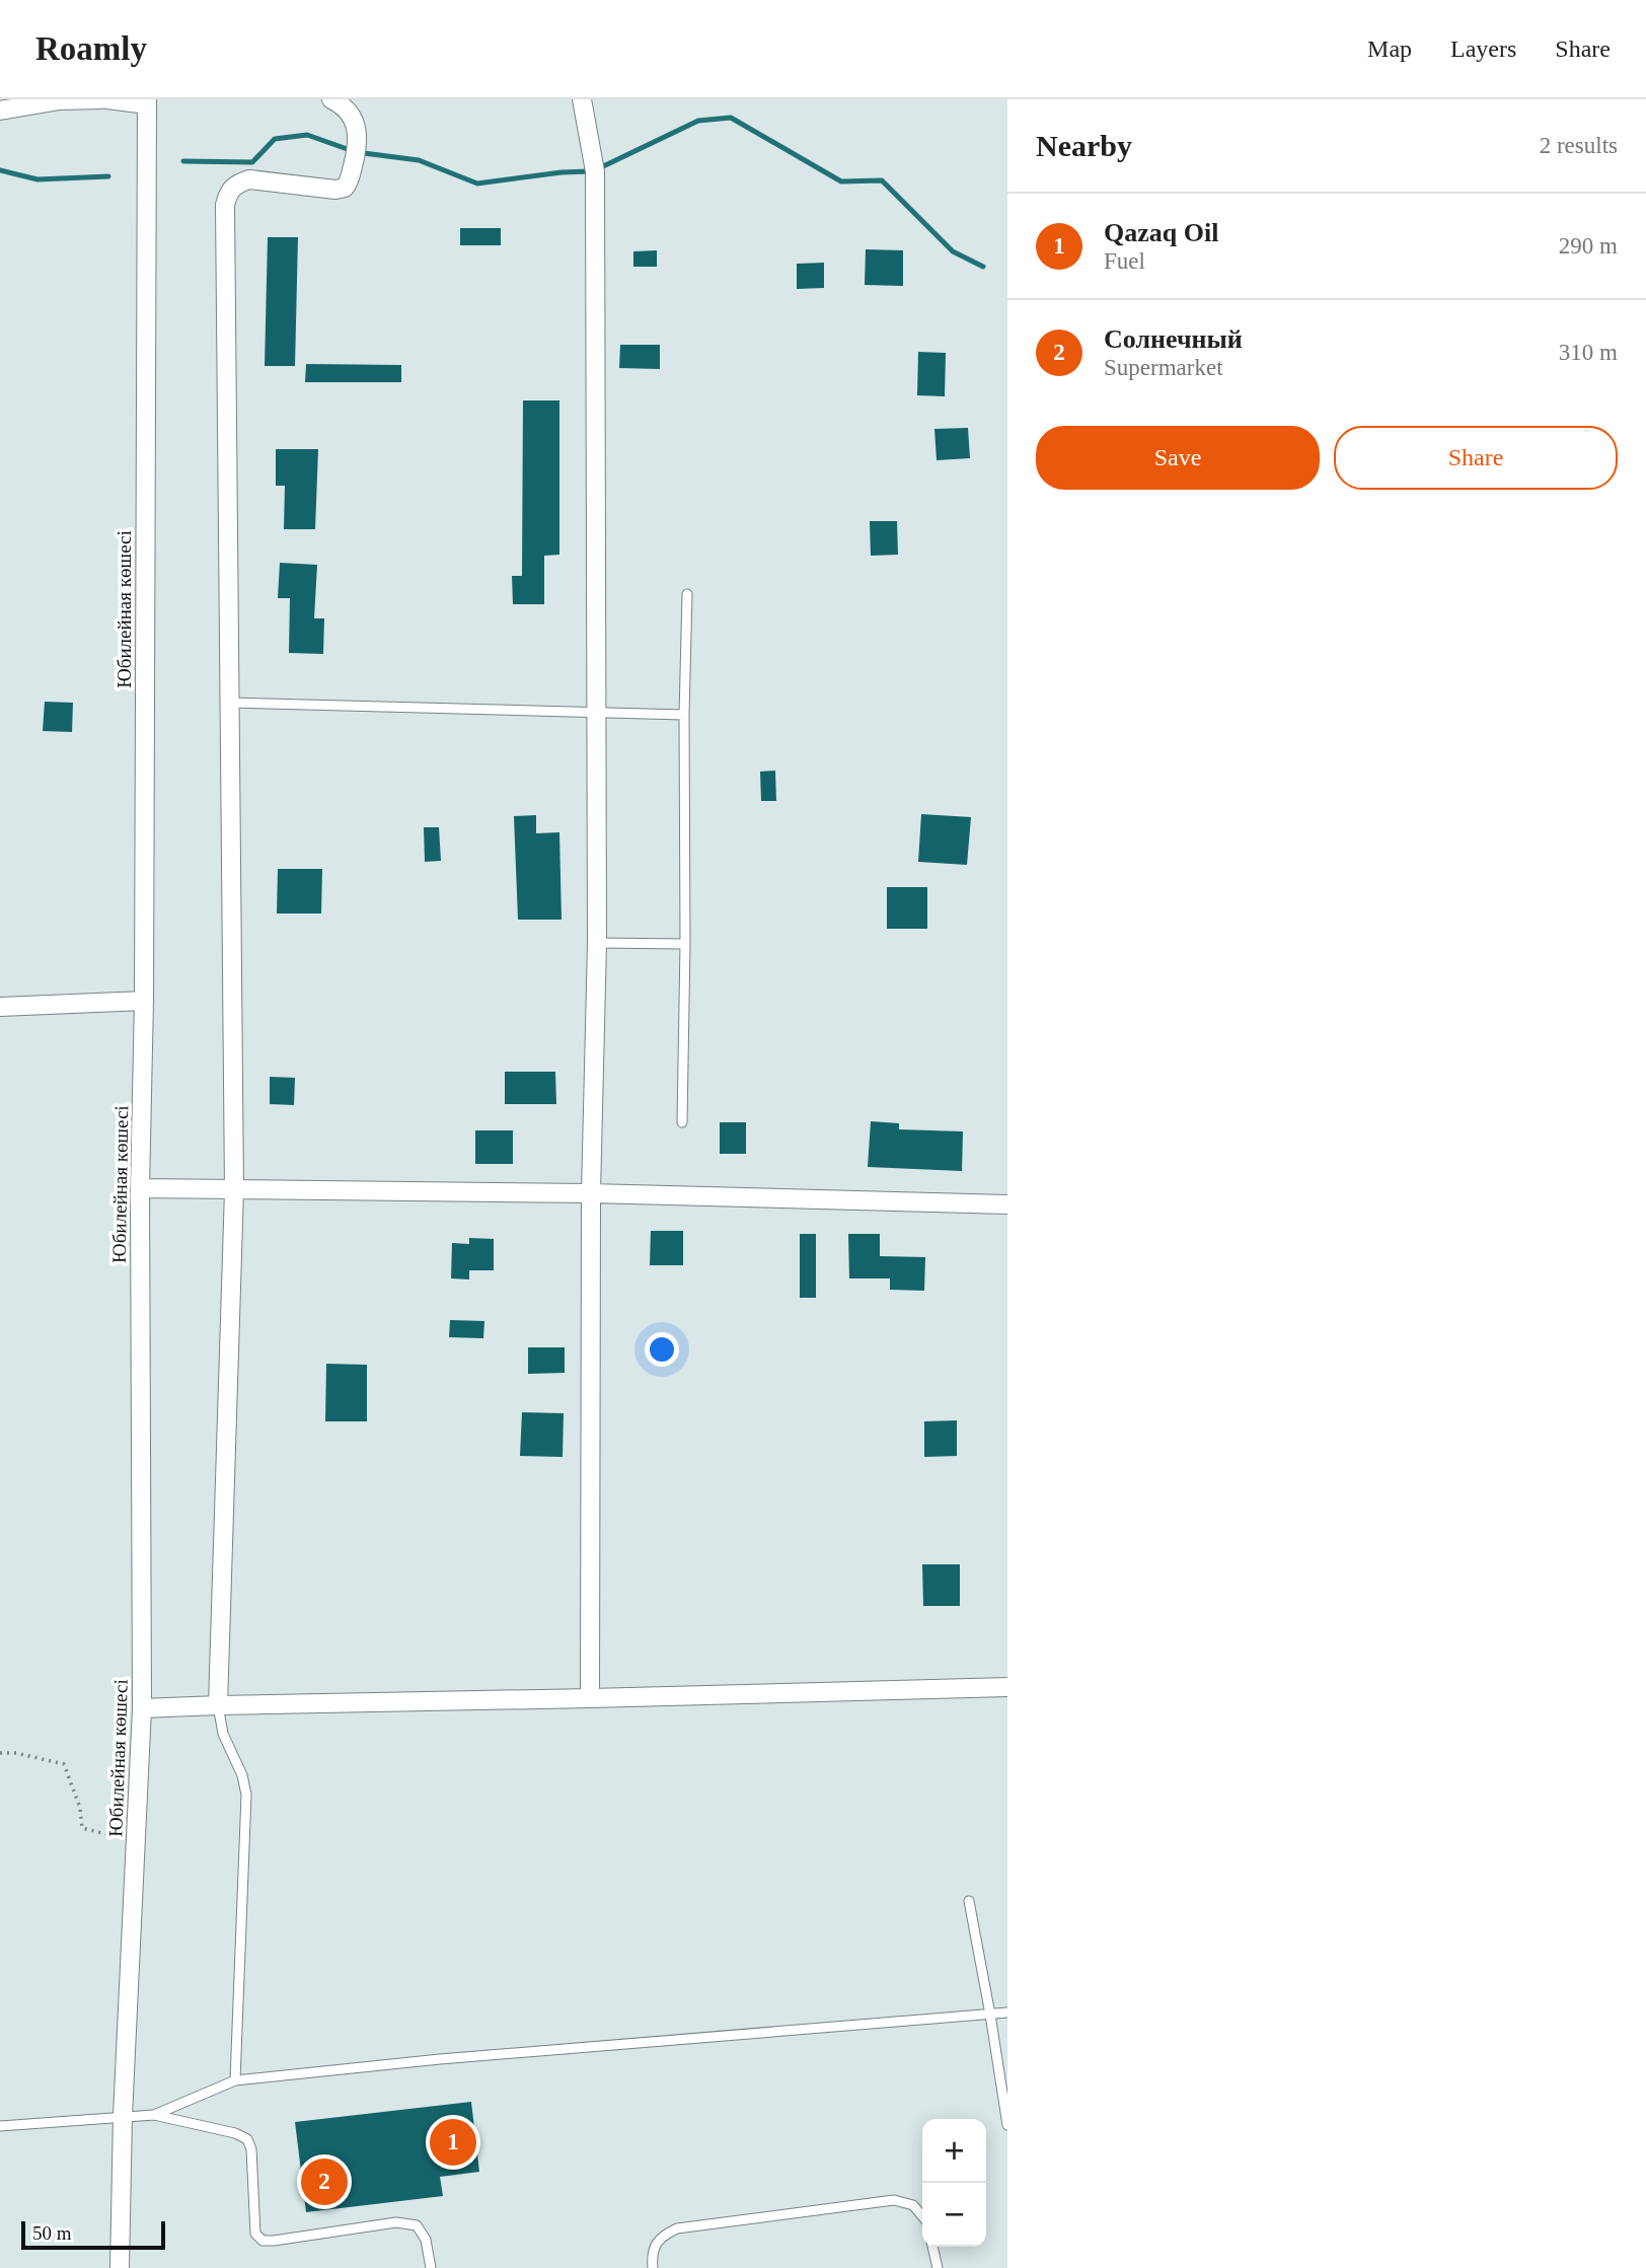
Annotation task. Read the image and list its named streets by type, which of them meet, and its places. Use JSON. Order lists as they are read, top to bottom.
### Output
{
  "streets": {
    "street": ["Юбилейная көшесі"]
  },
  "scale_bar": "50 m",
  "page": {
    "header": "Roamly",
    "nav": ["Map", "Layers", "Share"],
    "heading": ["Nearby", "2 results"],
    "list": [
      {
        "mark": "1",
        "name": "Qazaq Oil",
        "note": "Fuel",
        "value": "290 m"
      },
      {
        "mark": "2",
        "name": "Солнечный",
        "note": "Supermarket",
        "value": "310 m"
      }
    ],
    "buttons": ["Save", "Share"],
    "pins": ["1", "2"],
    "map_buttons": ["+", "−"],
    "scale": "50 m"
  }
}
